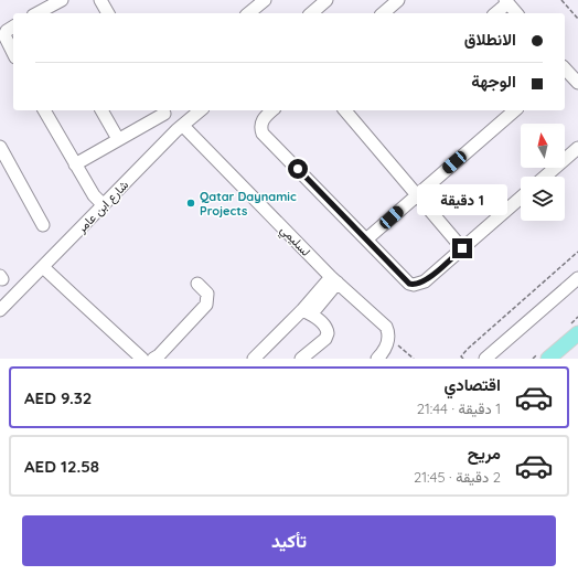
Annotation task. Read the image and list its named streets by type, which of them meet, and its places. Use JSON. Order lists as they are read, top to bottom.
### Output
{
  "streets": {
    "street": ["شارع ابن عامر", "لسليمي"]
  },
  "crossings": [
    ["شارع ابن عامر", "لسليمي"]
  ],
  "places": ["Qatar Daynamic Projects"],
  "north": "top",
  "page": {
    "banner": ["الانطلاق", "الوجهة"],
    "bubble": "1 دقيقة",
    "list": [
      {
        "name": "اقتصادي",
        "note": "1 دقيقة · 21:44",
        "value": "AED 9.32"
      },
      {
        "name": "مريح",
        "note": "2 دقيقة · 21:45",
        "value": "AED 12.58"
      }
    ],
    "buttons": "تأكيد"
  }
}
